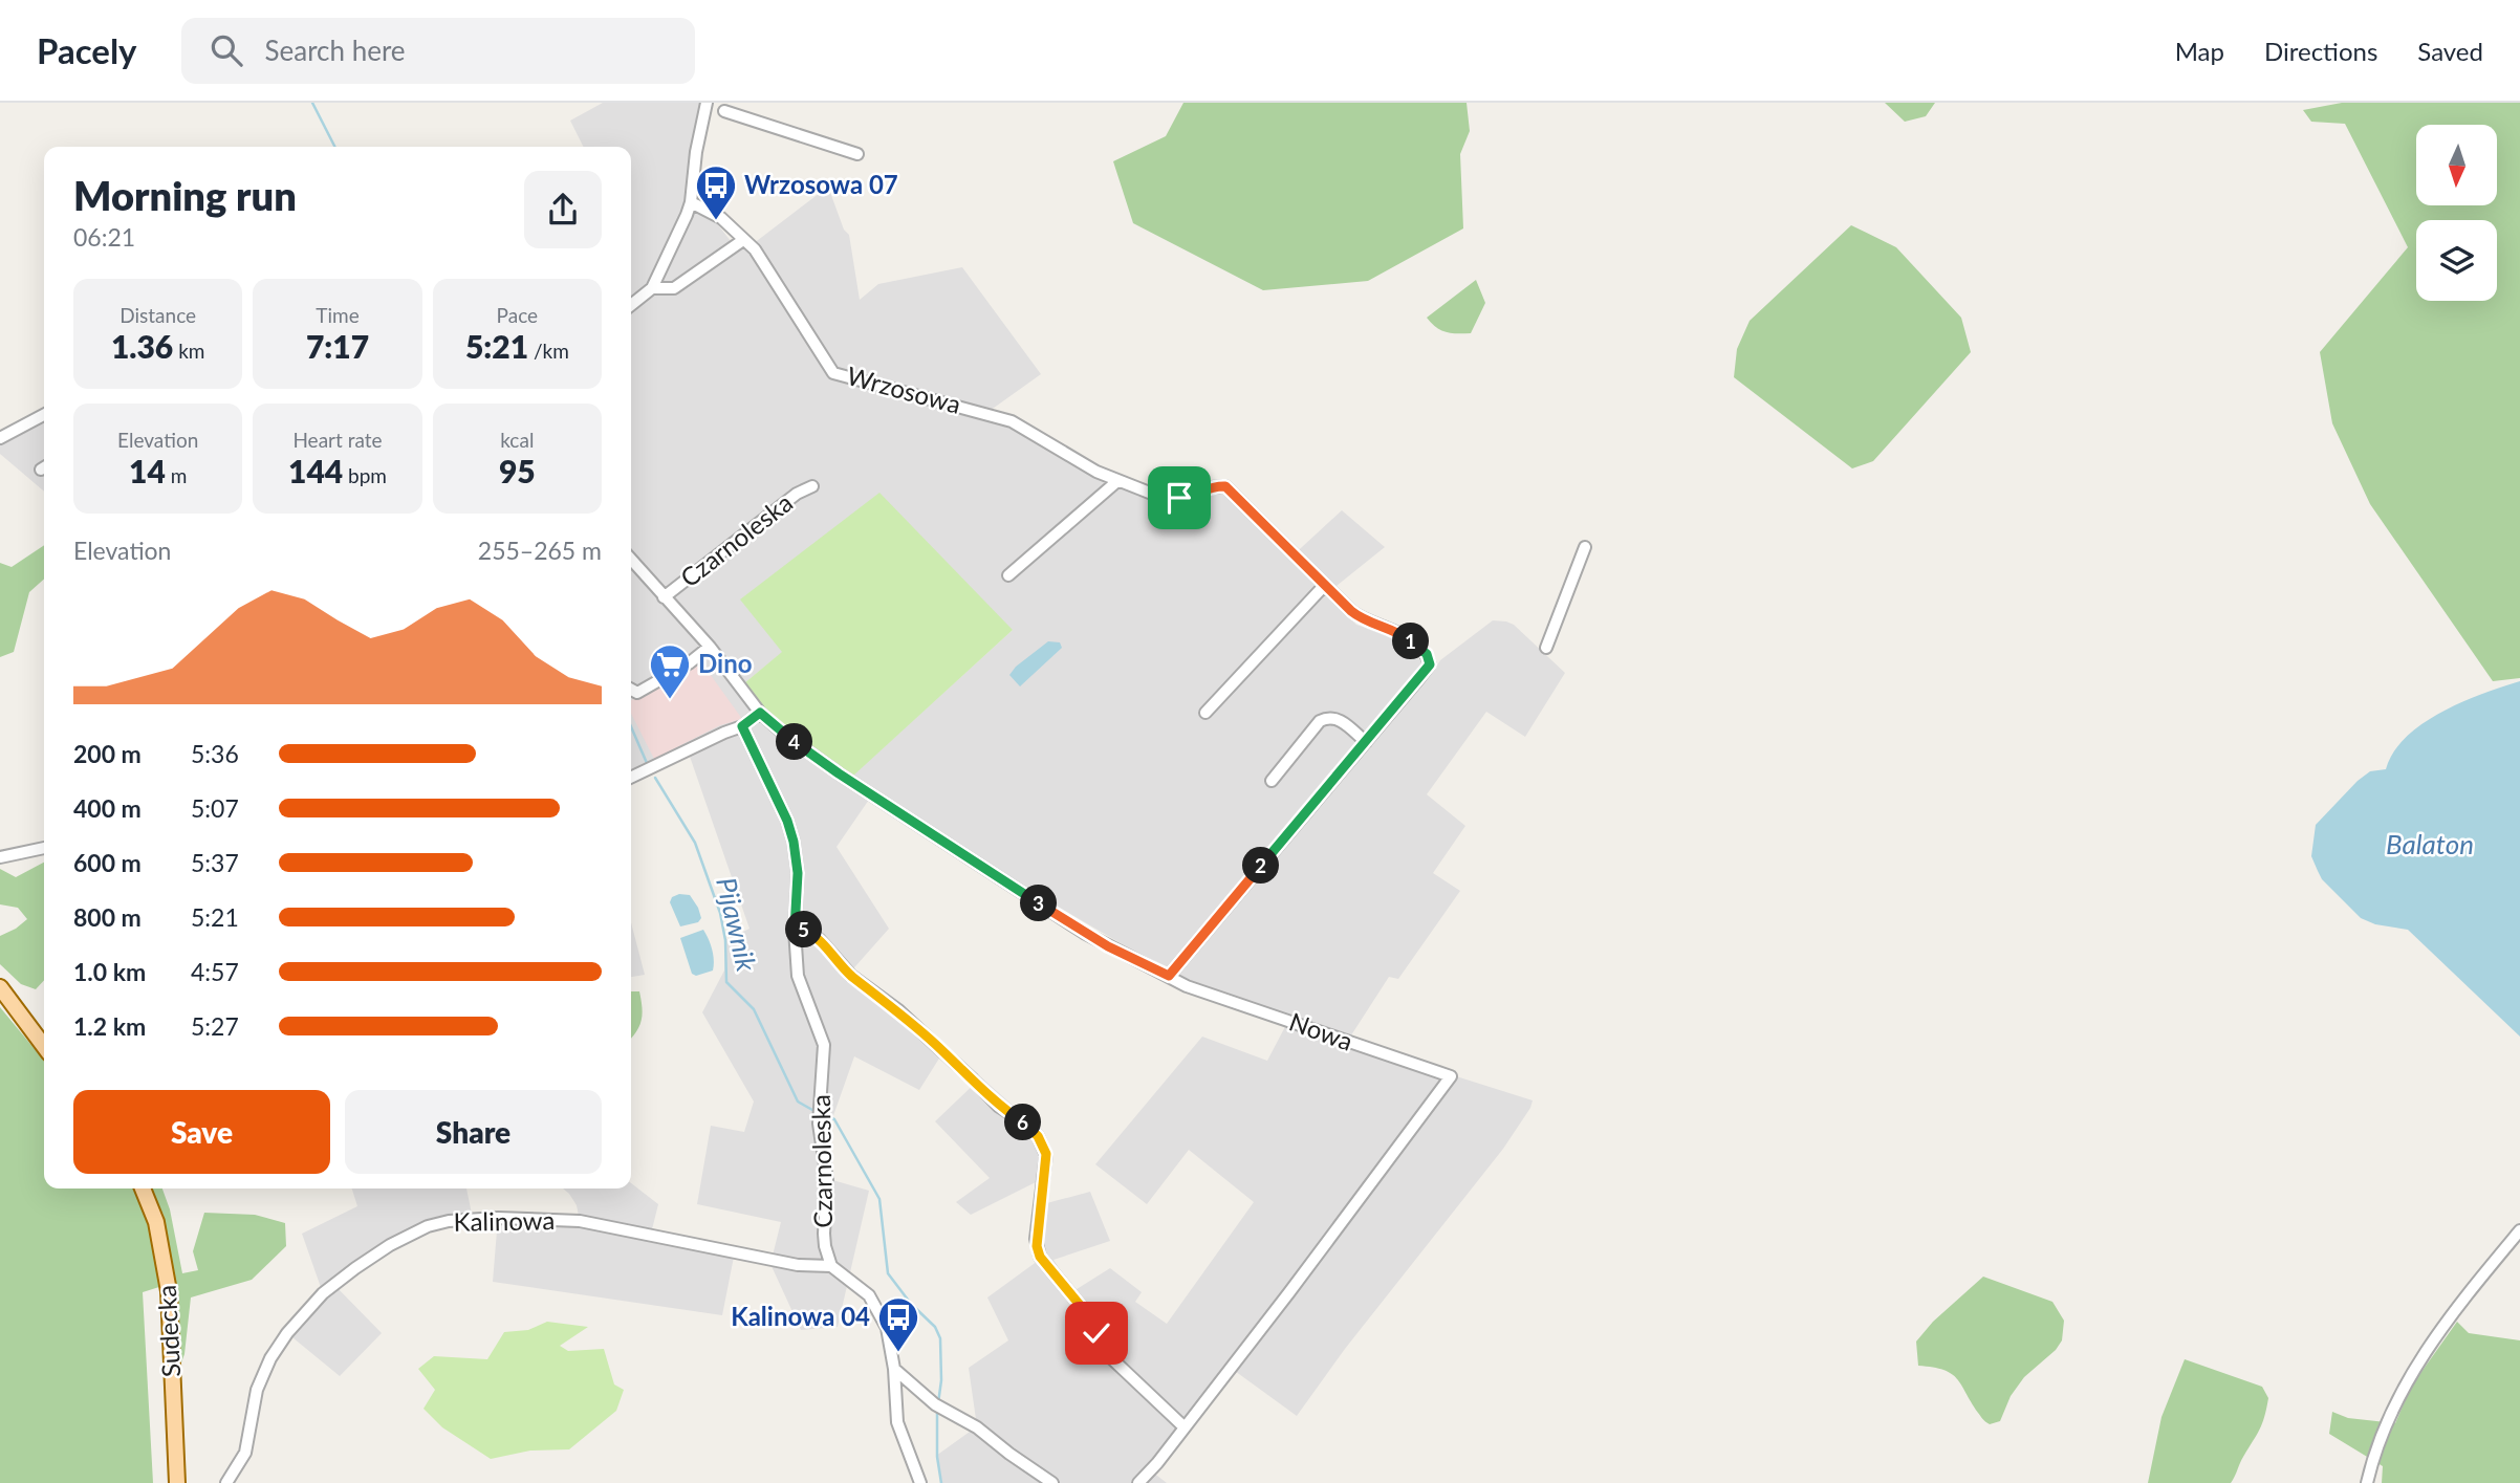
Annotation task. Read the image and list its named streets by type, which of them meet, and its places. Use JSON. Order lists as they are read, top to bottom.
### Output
{
  "streets": {
    "main road": ["Sudecka"],
    "street": [
      "Wrzosowa",
      "Czarnoleska",
      "Nowa",
      "Kalinowa"
    ]
  },
  "crossings": [
    ["Wrzosowa", "Nowa"],
    ["Czarnoleska", "Nowa"],
    ["Czarnoleska", "Kalinowa"]
  ],
  "water": ["Balaton", "Pijawnik"],
  "places": {
    "bus stop": ["Wrzosowa 07", "Kalinowa 04"],
    "supermarket": ["Dino"]
  },
  "north": "bottom",
  "page": {
    "header": "Pacely",
    "search": "Search here",
    "nav": ["Map", "Directions", "Saved"],
    "heading": ["Morning run", "06:21"],
    "stats": [
      ["Distance", "1.36 km"],
      ["Time", "7:17"],
      ["Pace", "5:21 /km"],
      ["Elevation", "14 m"],
      ["Heart rate", "144 bpm"],
      ["kcal", "95"]
    ],
    "chart": ["Elevation", "255–265 m"],
    "pins": [
      "1",
      "4",
      "2",
      "3",
      "5",
      "6"
    ],
    "list": [
      {
        "name": "200 m",
        "note": "5:36"
      },
      {
        "name": "400 m",
        "note": "5:07"
      },
      {
        "name": "600 m",
        "note": "5:37"
      },
      {
        "name": "800 m",
        "note": "5:21"
      },
      {
        "name": "1.0 km",
        "note": "4:57"
      },
      {
        "name": "1.2 km",
        "note": "5:27"
      }
    ],
    "buttons": ["Save", "Share"]
  }
}
